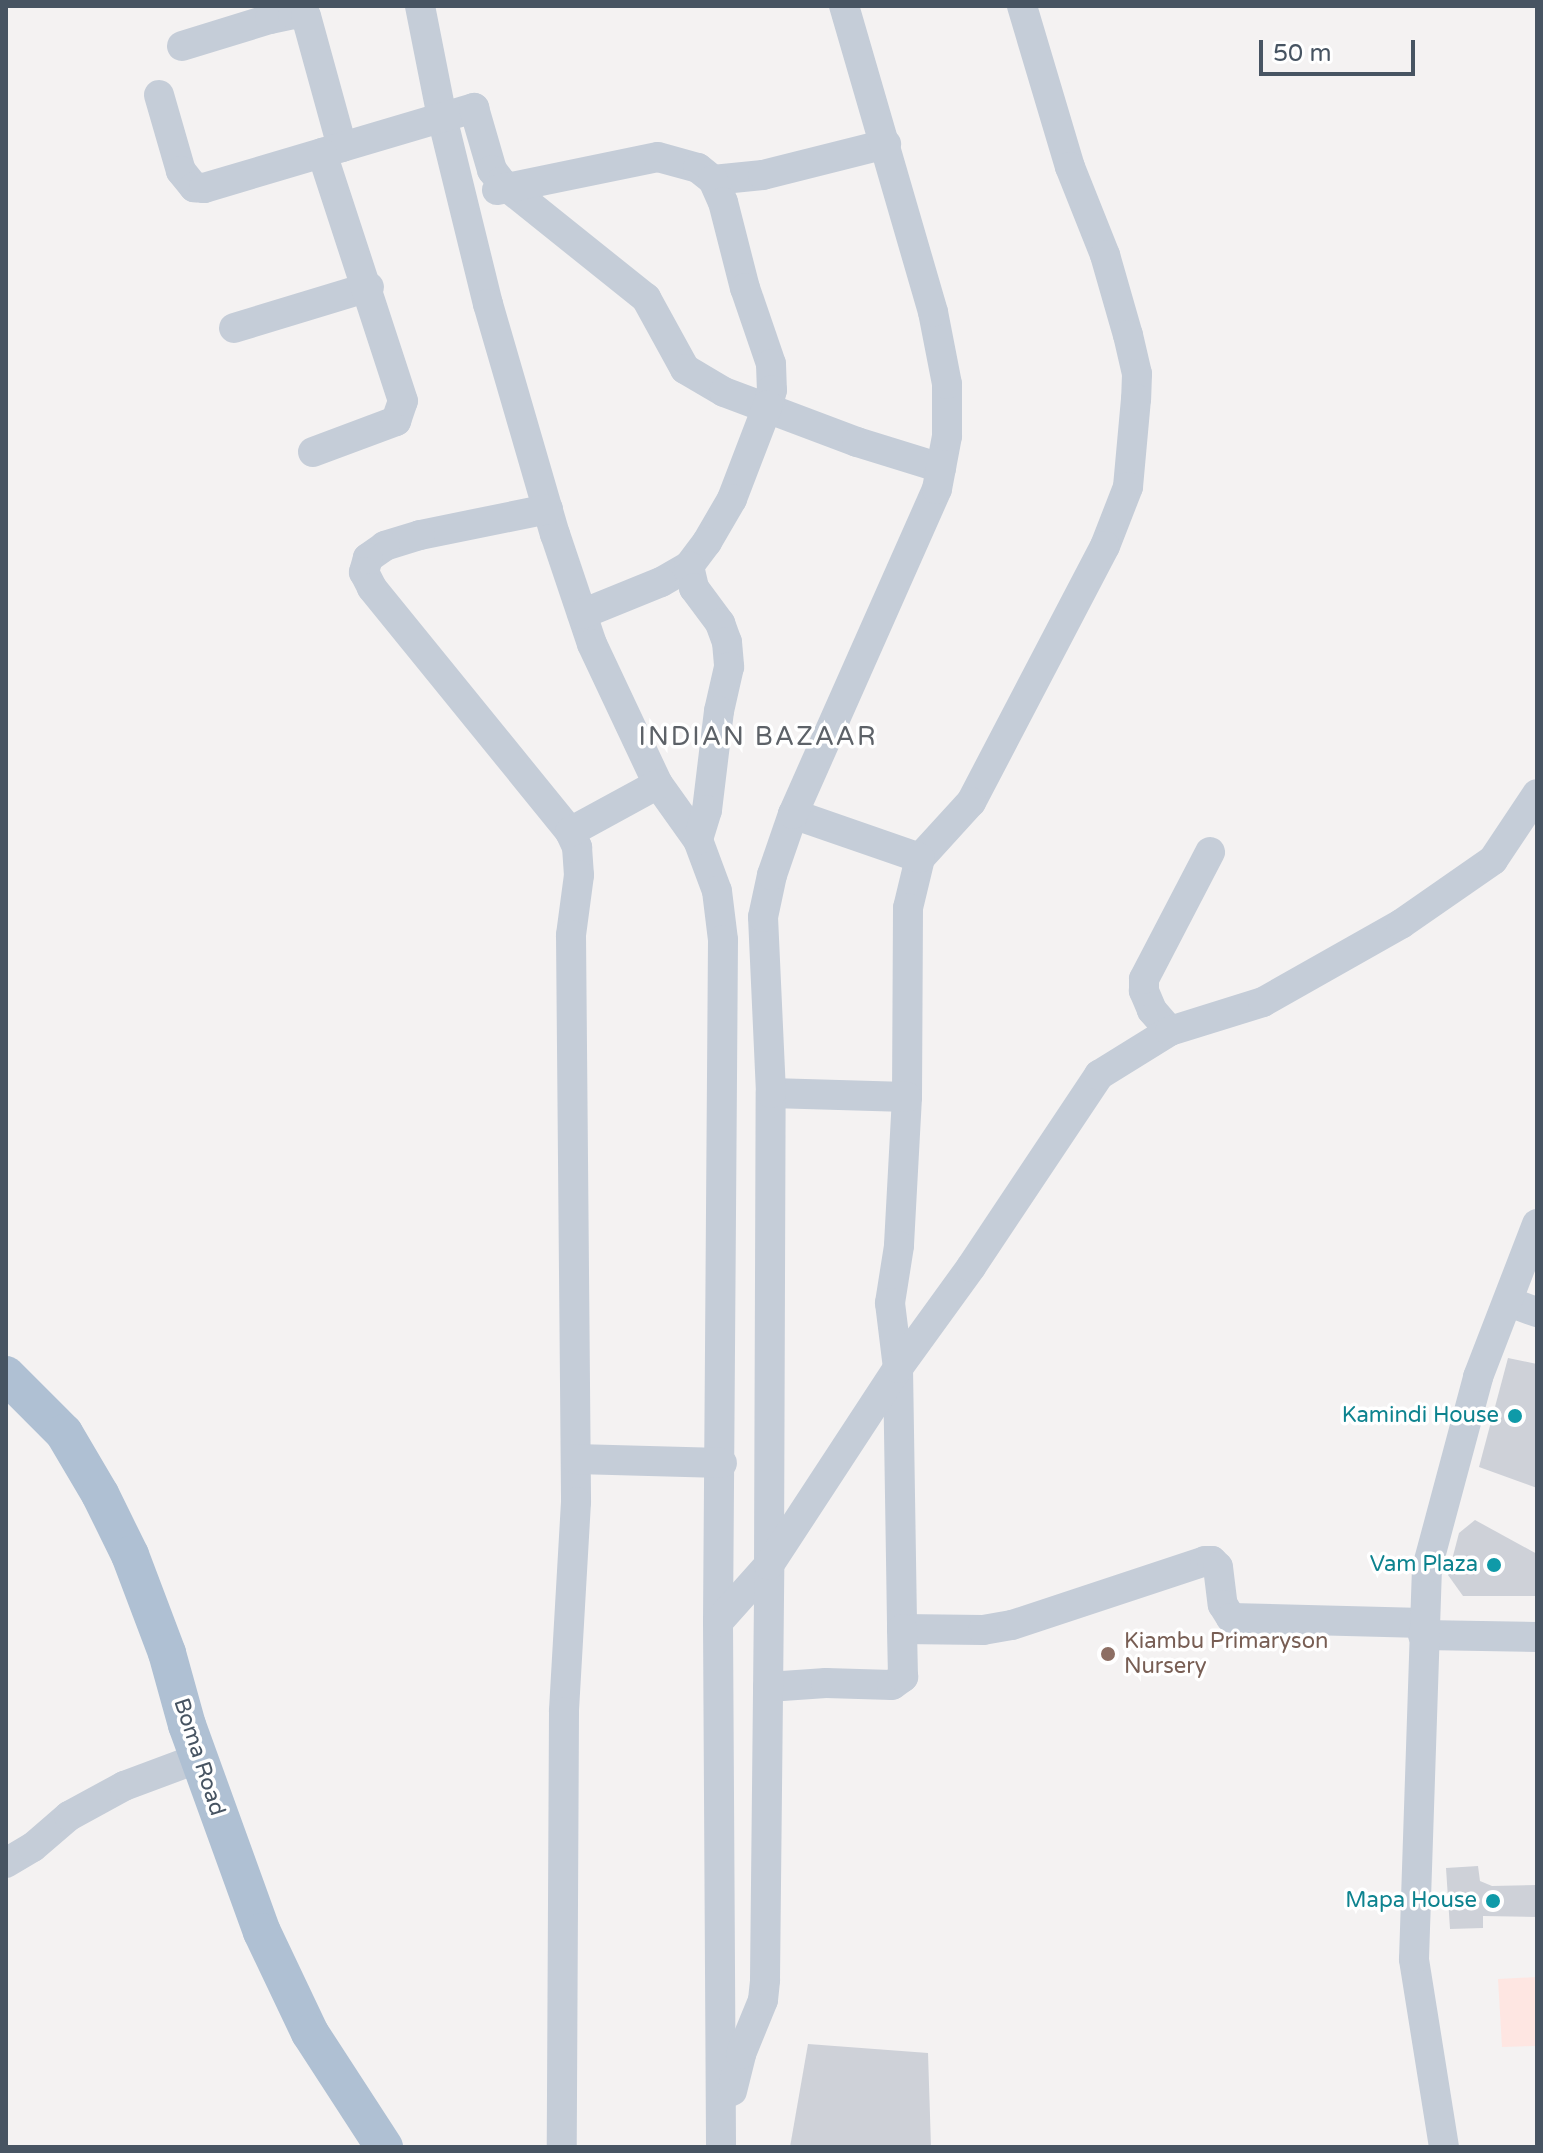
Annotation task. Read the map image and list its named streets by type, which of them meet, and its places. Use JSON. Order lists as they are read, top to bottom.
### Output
{
  "streets": {
    "main road": ["Boma Road"]
  },
  "districts": ["INDIAN BAZAAR"],
  "places": [
    "Kamindi House",
    "Vam Plaza",
    "Kiambu Primaryson Nursery",
    "Mapa House"
  ],
  "scale_bar": "50 m"
}
